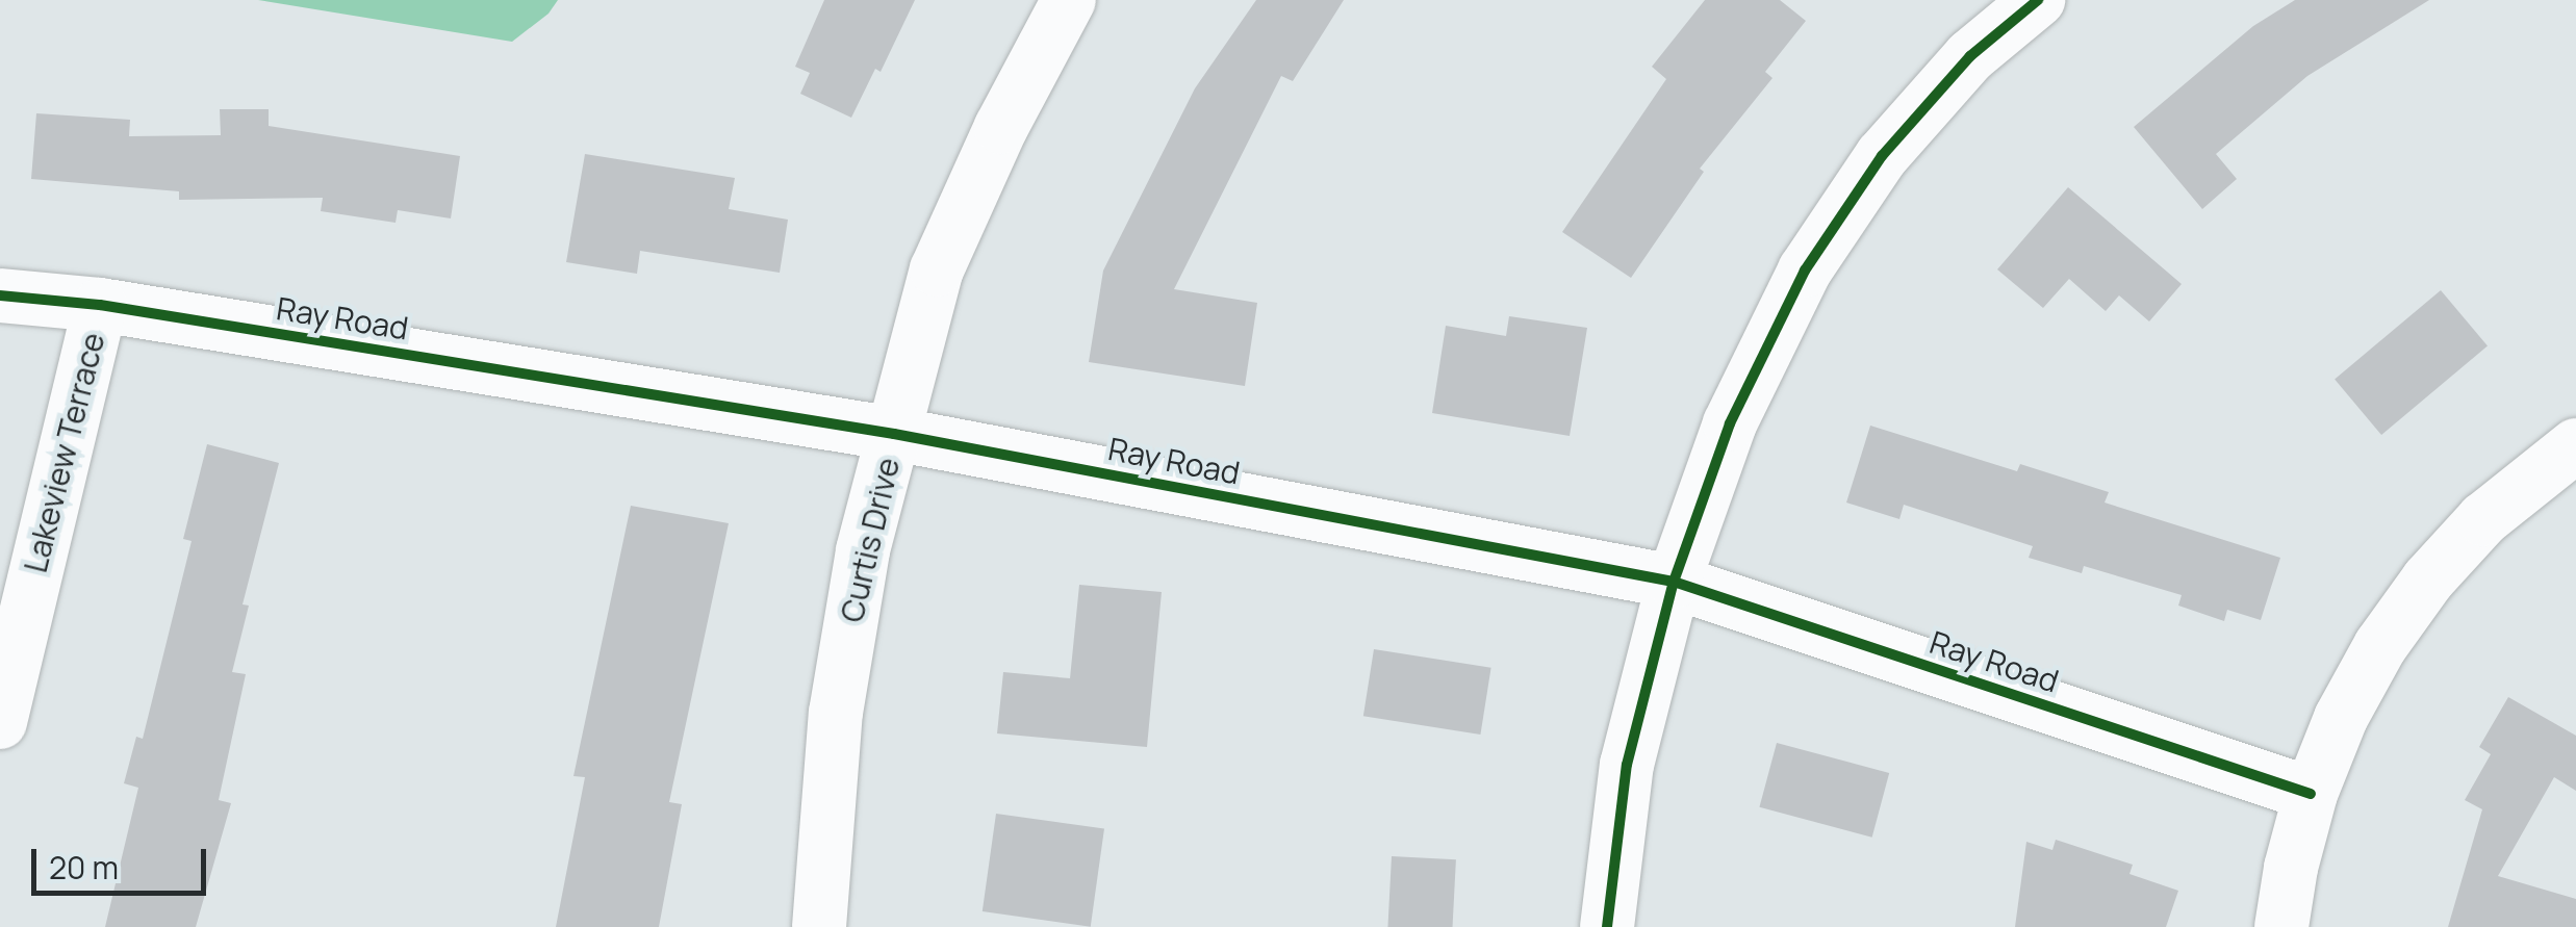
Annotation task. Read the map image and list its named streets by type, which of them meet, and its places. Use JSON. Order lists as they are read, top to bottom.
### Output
{
  "streets": {
    "street": ["Ray Road", "Lakeview Terrace", "Curtis Drive"]
  },
  "crossings": [
    ["Ray Road", "Lakeview Terrace"],
    ["Ray Road", "Curtis Drive"]
  ],
  "scale_bar": "20 m"
}
